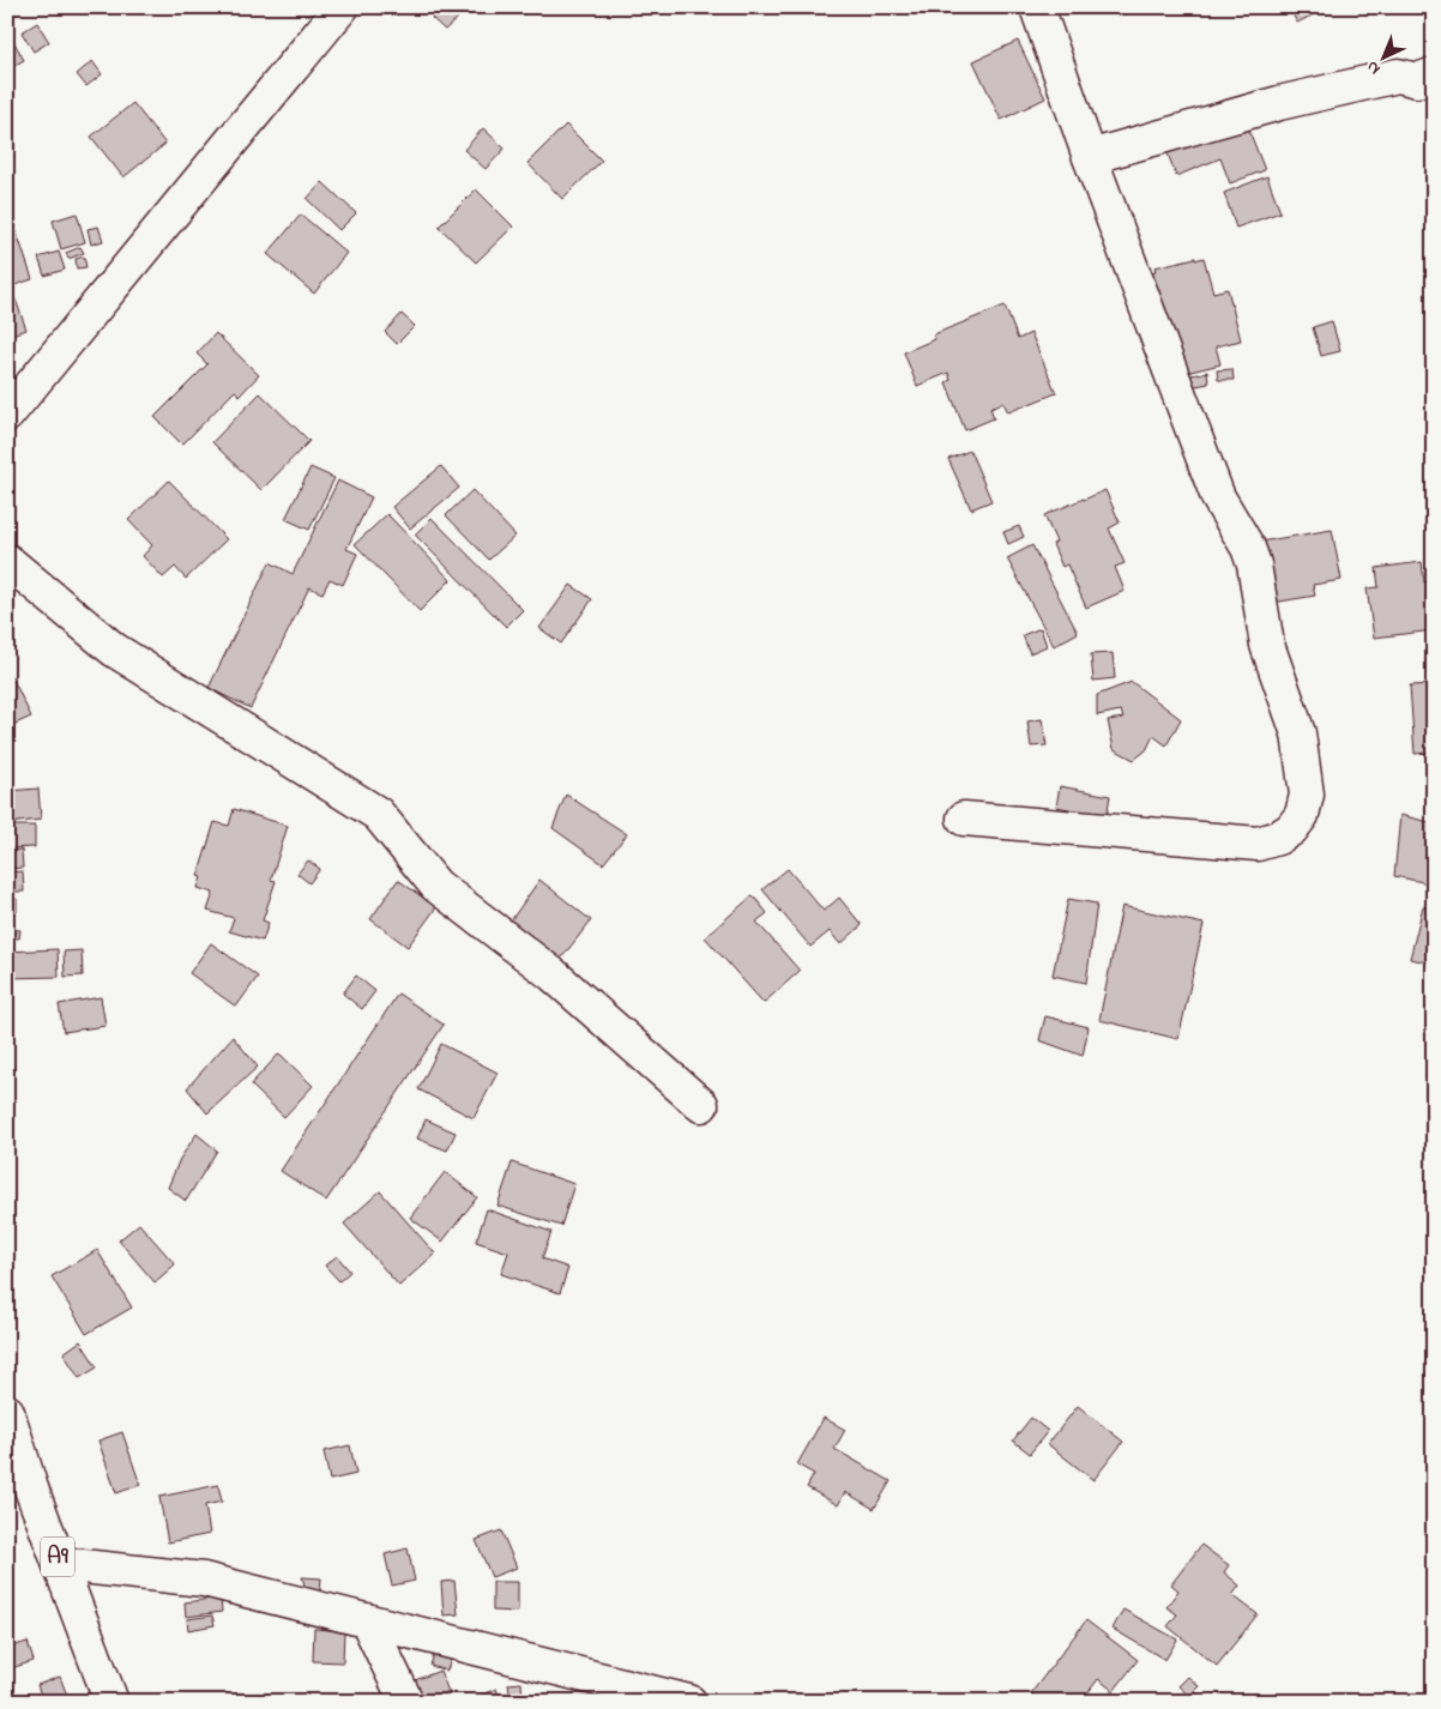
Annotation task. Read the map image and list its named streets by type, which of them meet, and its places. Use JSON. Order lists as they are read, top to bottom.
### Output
{
  "streets": {
    "street": ["A9"]
  },
  "north": "bottom left"
}
